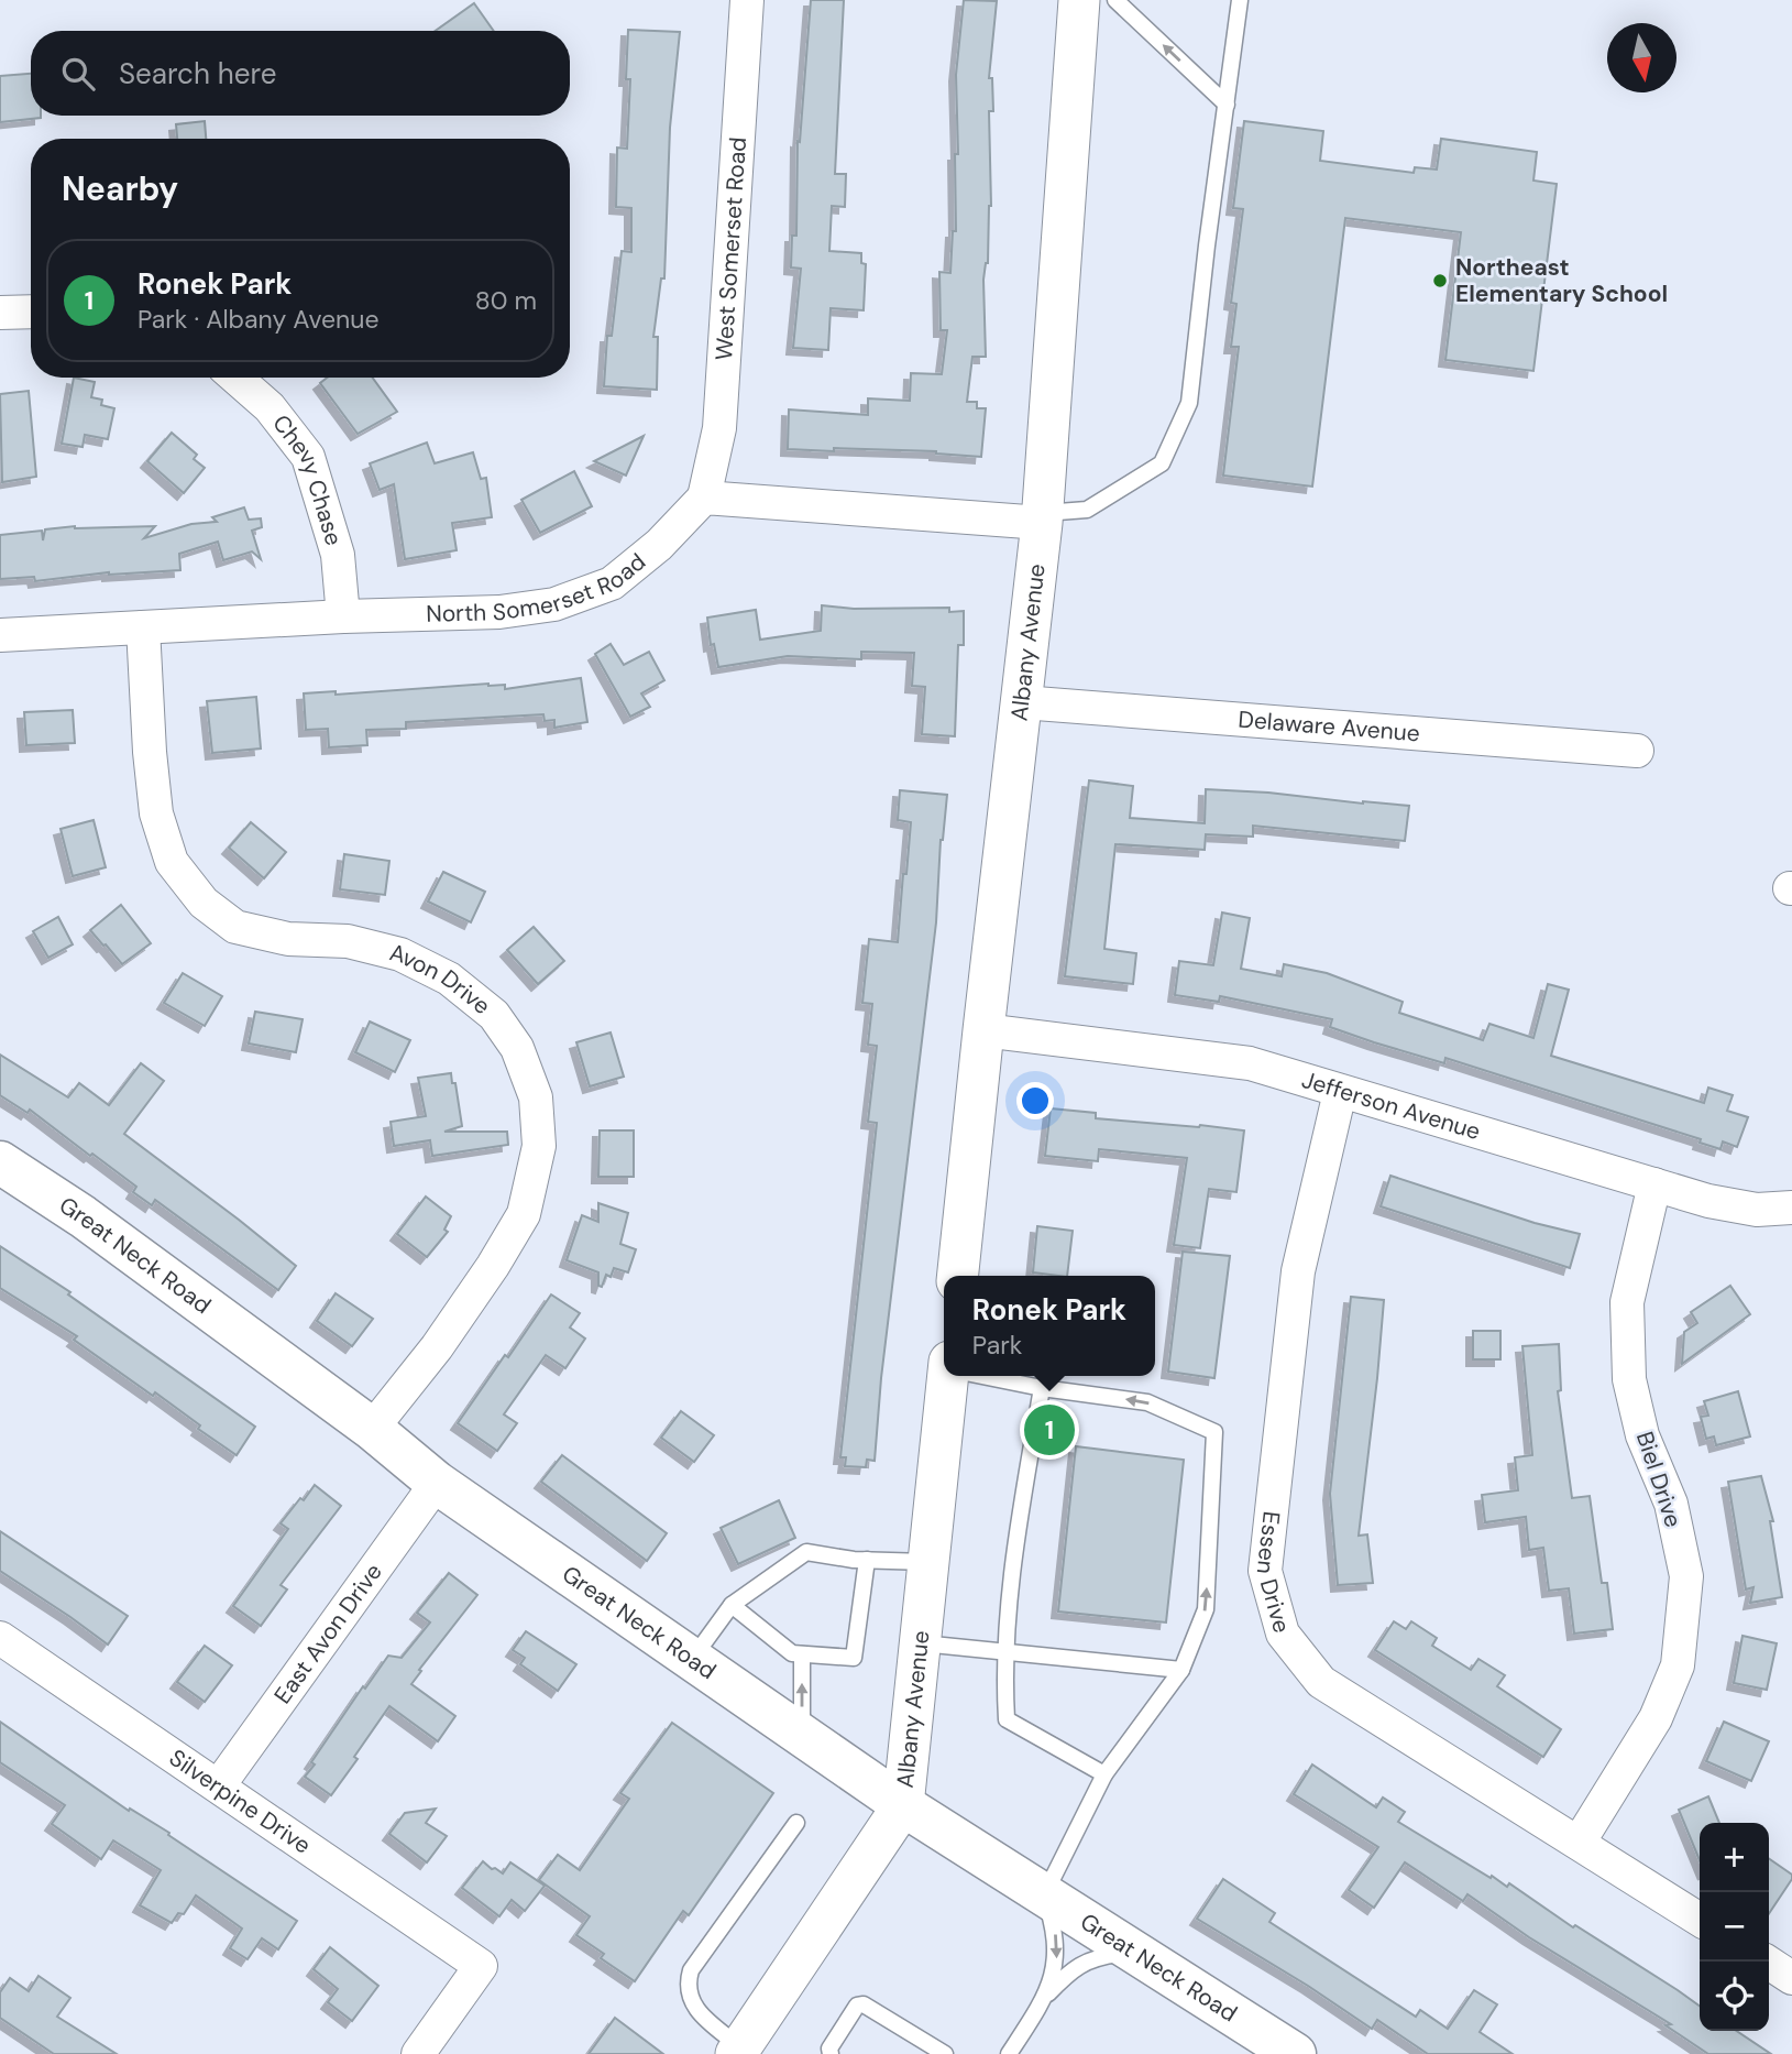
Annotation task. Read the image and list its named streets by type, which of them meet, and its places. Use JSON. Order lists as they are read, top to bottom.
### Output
{
  "streets": {
    "main road": ["Great Neck Road"],
    "street": [
      "West Somerset Road",
      "Chevy Chase",
      "North Somerset Road",
      "Albany Avenue",
      "Delaware Avenue",
      "Avon Drive",
      "Jefferson Avenue",
      "Biel Drive",
      "Essen Drive",
      "East Avon Drive",
      "Silverpine Drive"
    ]
  },
  "crossings": [
    ["West Somerset Road", "North Somerset Road"],
    ["Chevy Chase", "North Somerset Road"],
    ["North Somerset Road", "Avon Drive"],
    ["Albany Avenue", "Delaware Avenue"],
    ["Albany Avenue", "Jefferson Avenue"],
    ["Albany Avenue", "Great Neck Road"],
    ["Avon Drive", "Great Neck Road"],
    ["Jefferson Avenue", "Biel Drive"],
    ["Jefferson Avenue", "Essen Drive"],
    ["Great Neck Road", "East Avon Drive"],
    ["Biel Drive", "Essen Drive"],
    ["East Avon Drive", "Silverpine Drive"]
  ],
  "places": ["Northeast Elementary School"],
  "north": "bottom",
  "page": {
    "search": "Search here",
    "heading": "Nearby",
    "list": [
      {
        "mark": "1",
        "name": "Ronek Park",
        "note": "Park · Albany Avenue",
        "value": "80 m"
      }
    ],
    "popup": ["Ronek Park", "Park"],
    "pins": "1",
    "map_buttons": ["+", "−"]
  }
}
